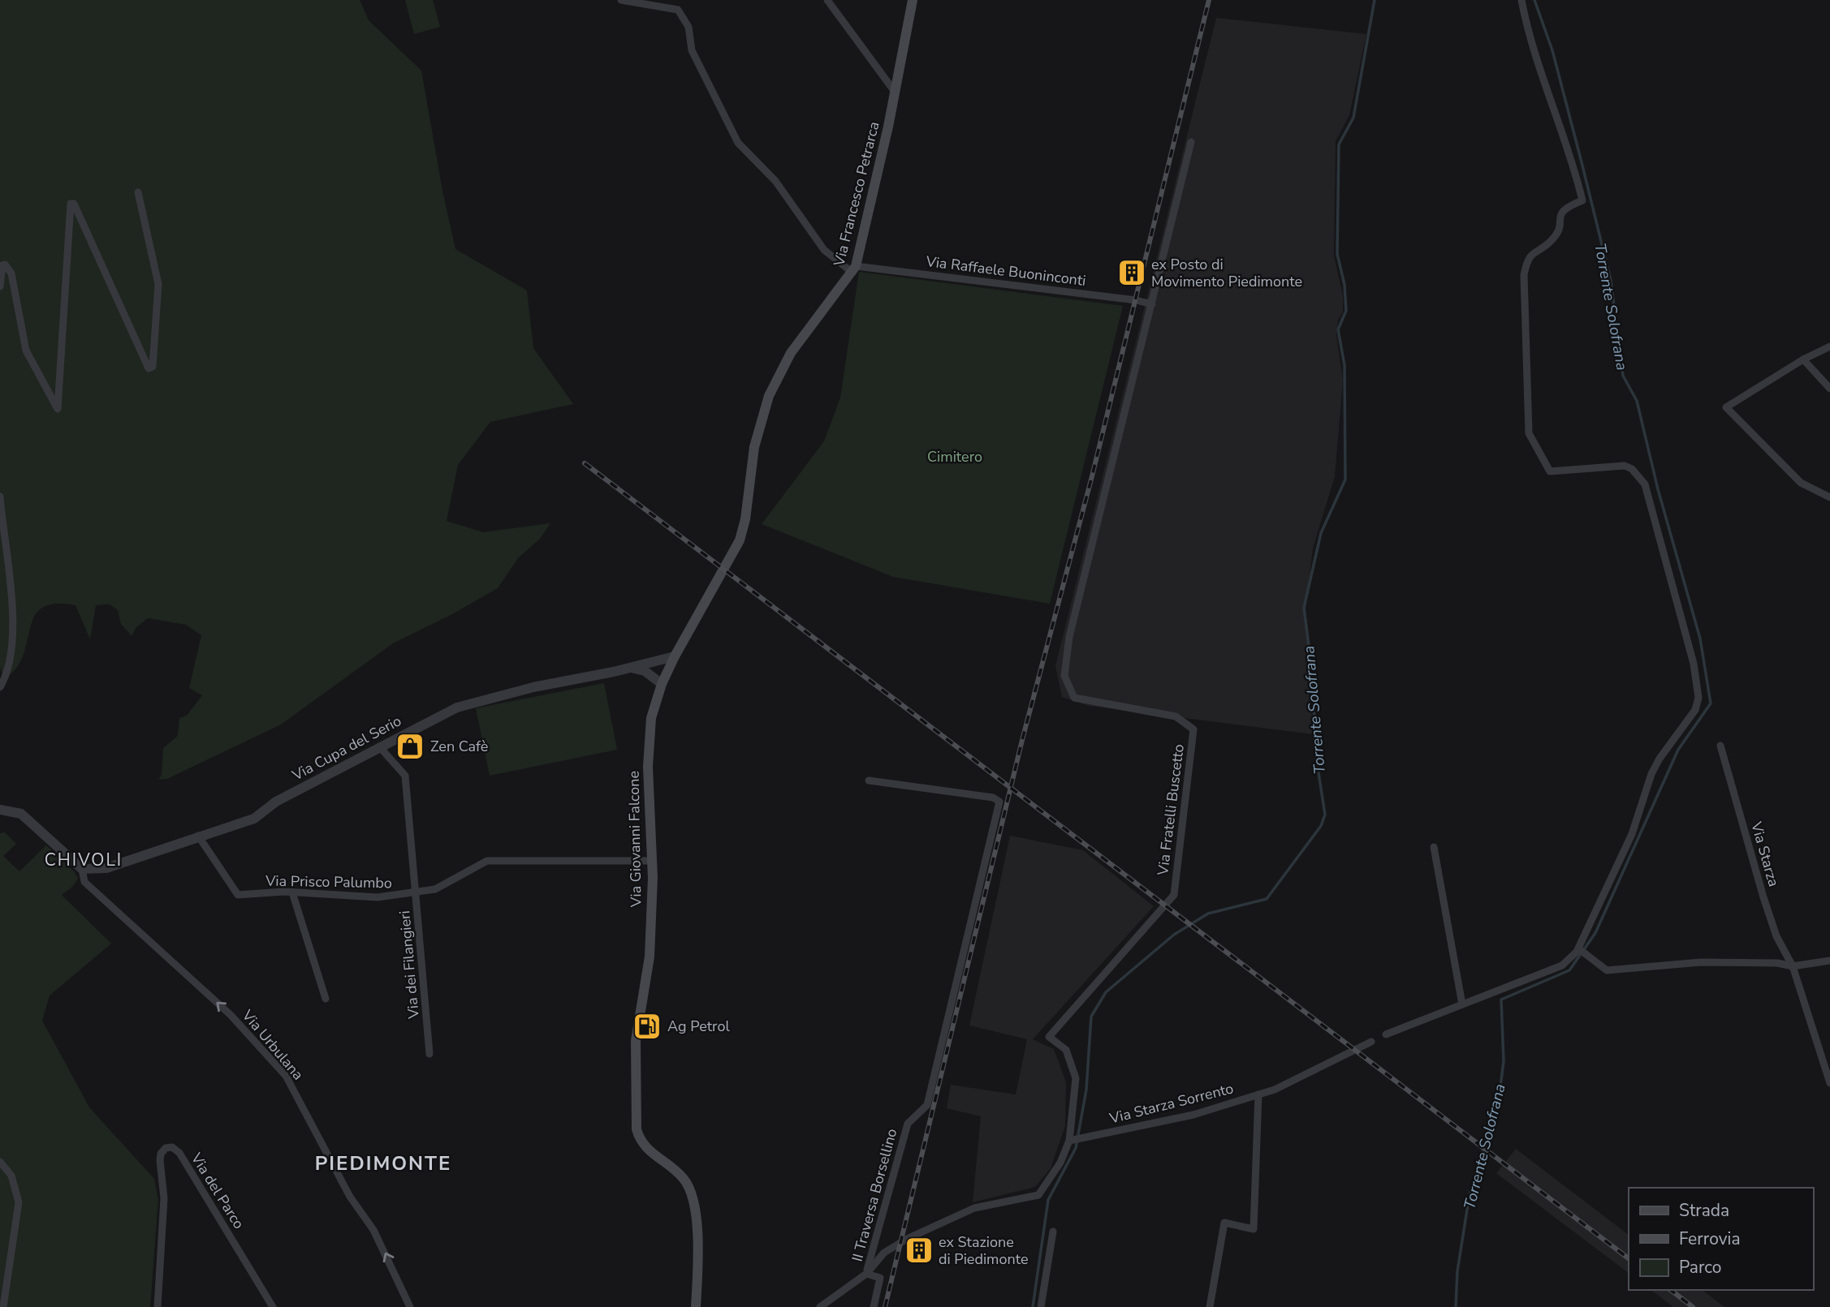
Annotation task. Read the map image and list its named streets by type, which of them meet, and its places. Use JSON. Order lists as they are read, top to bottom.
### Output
{
  "streets": {
    "main road": ["Via Francesco Petrarca", "Via Giovanni Falcone"],
    "street": [
      "Via Raffaele Buoninconti",
      "Via Cupa del Serio",
      "Via Fratelli Buscetto",
      "Via Starza",
      "Via Prisco Palumbo",
      "Via dei Filangieri",
      "Via Urbulana",
      "Via Starza Sorrento",
      "Via del Parco",
      "II Traversa Borsellino"
    ]
  },
  "crossings": [
    ["Via Francesco Petrarca", "Via Raffaele Buoninconti"],
    ["Via Francesco Petrarca", "Via Cupa del Serio"],
    ["Via Francesco Petrarca", "Via Giovanni Falcone"],
    ["Via Raffaele Buoninconti", "Via Fratelli Buscetto"],
    ["Via Cupa del Serio", "Via Giovanni Falcone"],
    ["Via Cupa del Serio", "Via Prisco Palumbo"],
    ["Via Cupa del Serio", "Via dei Filangieri"],
    ["Via Cupa del Serio", "Via Urbulana"],
    ["Via Fratelli Buscetto", "Via Starza Sorrento"],
    ["Via Fratelli Buscetto", "II Traversa Borsellino"],
    ["Via Giovanni Falcone", "Via Prisco Palumbo"],
    ["Via Prisco Palumbo", "Via dei Filangieri"]
  ],
  "one_way": ["Via Urbulana"],
  "districts": ["CHIVOLI", "PIEDIMONTE"],
  "water": ["Torrente Solofrana"],
  "parks": ["Cimitero"],
  "places": {
    "building": ["ex Posto di Movimento Piedimonte", "ex Stazione di Piedimonte"],
    "shop": ["Zen Cafè"],
    "fuel station": ["Ag Petrol"]
  },
  "legend": ["Strada", "Ferrovia", "Parco"]
}
